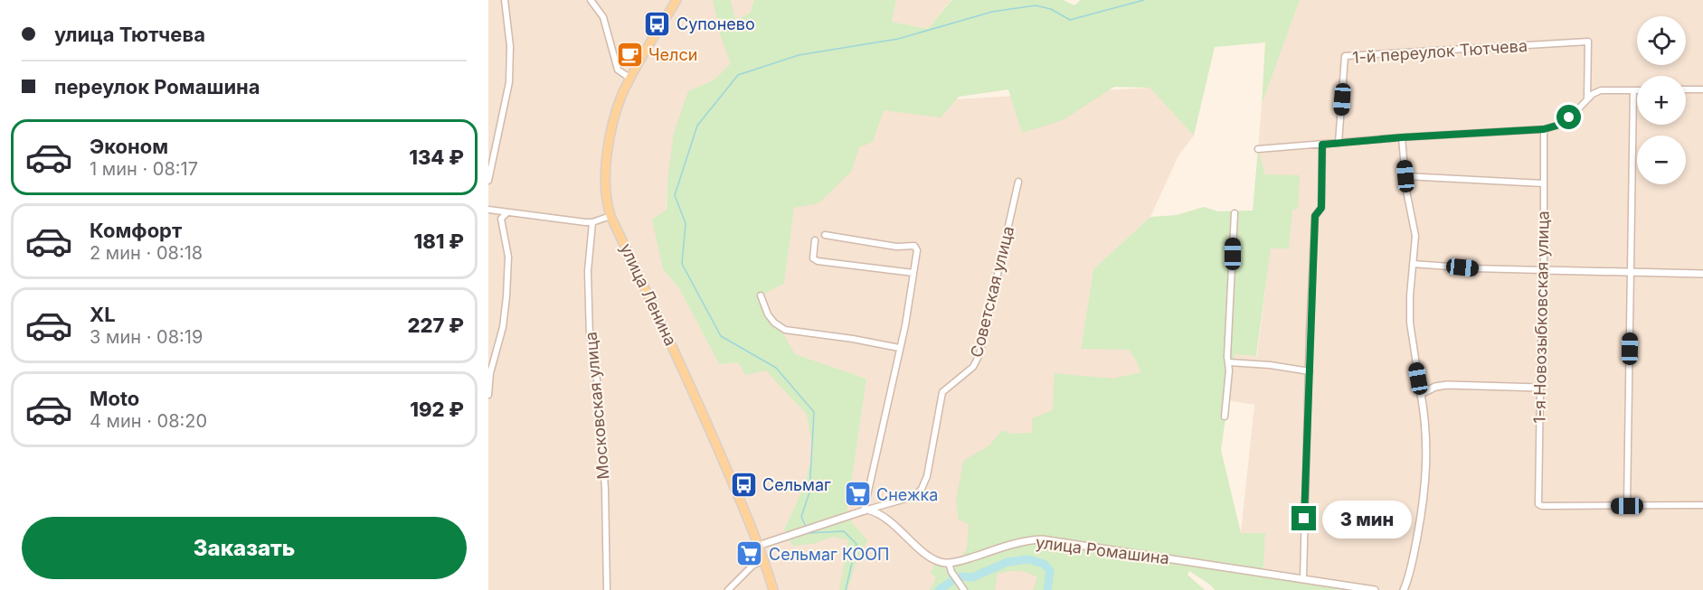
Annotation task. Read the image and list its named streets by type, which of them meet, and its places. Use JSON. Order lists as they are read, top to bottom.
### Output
{
  "streets": {
    "main road": ["улица Ленина"],
    "street": [
      "1-й переулок Тютчева",
      "Советская улица",
      "1-я Новозыбковская улица",
      "Московская улица",
      "улица Ромашина"
    ]
  },
  "places": {
    "bus stop": ["Супонево", "Сельмаг"],
    "cafe": ["Челси"],
    "supermarket": ["Снежка", "Сельмаг КООП"]
  },
  "page": {
    "banner": ["улица Тютчева", "переулок Ромашина"],
    "map_buttons": ["+", "−"],
    "list": [
      {
        "name": "Эконом",
        "note": "1 мин · 08:17",
        "value": "134 ₽"
      },
      {
        "name": "Комфорт",
        "note": "2 мин · 08:18",
        "value": "181 ₽"
      },
      {
        "name": "XL",
        "note": "3 мин · 08:19",
        "value": "227 ₽"
      },
      {
        "name": "Moto",
        "note": "4 мин · 08:20",
        "value": "192 ₽"
      }
    ],
    "bubble": "3 мин",
    "buttons": "Заказать"
  }
}
